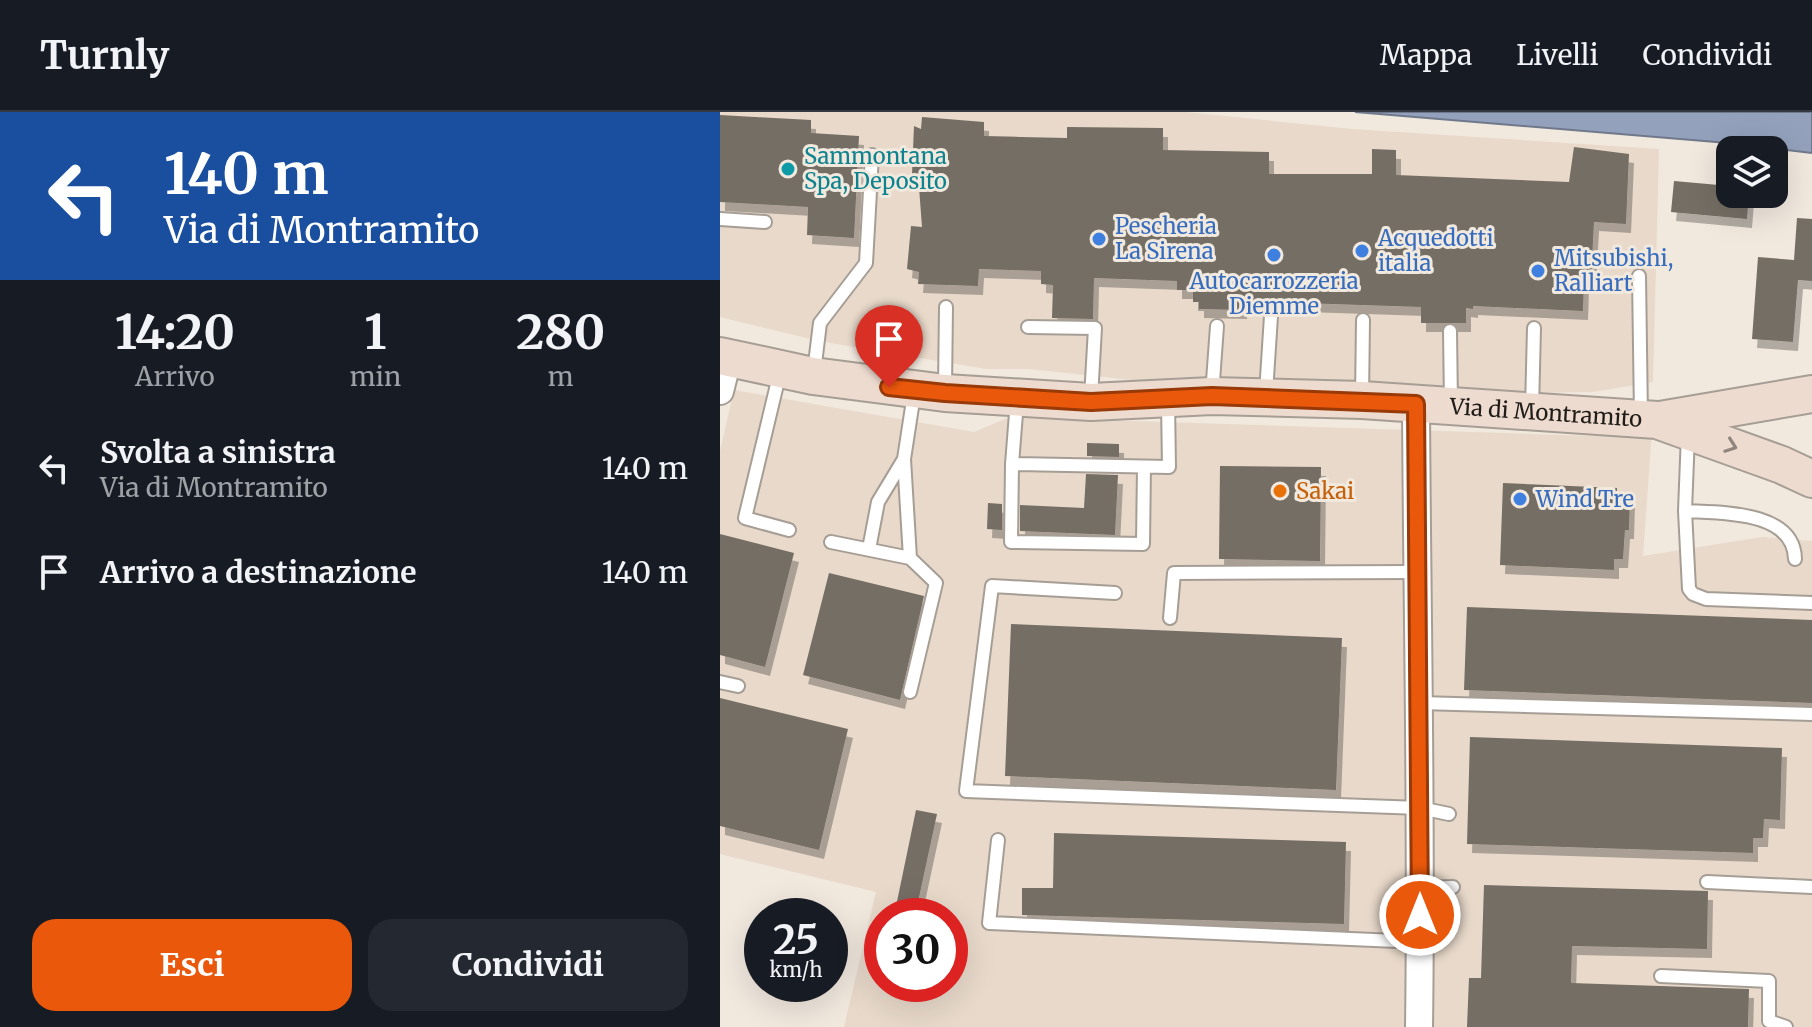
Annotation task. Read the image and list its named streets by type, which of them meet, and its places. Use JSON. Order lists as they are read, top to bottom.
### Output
{
  "streets": {
    "main road": ["Via di Montramito"]
  },
  "places": [
    "Sammontana Spa, Deposito",
    "Pescheria La Sirena",
    "Acquedotti italia",
    "Autocarrozzeria Diemme",
    "Mitsubishi, Ralliart",
    "Sakai",
    "Wind Tre"
  ],
  "page": {
    "header": "Turnly",
    "nav": ["Mappa", "Livelli", "Condividi"],
    "turn": ["140 m", "Via di Montramito"],
    "eta": [
      "14:20",
      "Arrivo",
      "1",
      "min",
      "280",
      "m"
    ],
    "list": [
      {
        "name": "Svolta a sinistra",
        "note": "Via di Montramito",
        "value": "140 m"
      },
      {
        "name": "Arrivo a destinazione",
        "value": "140 m"
      }
    ],
    "speed": "25 km/h",
    "limit": "30",
    "buttons": ["Esci", "Condividi"]
  }
}
